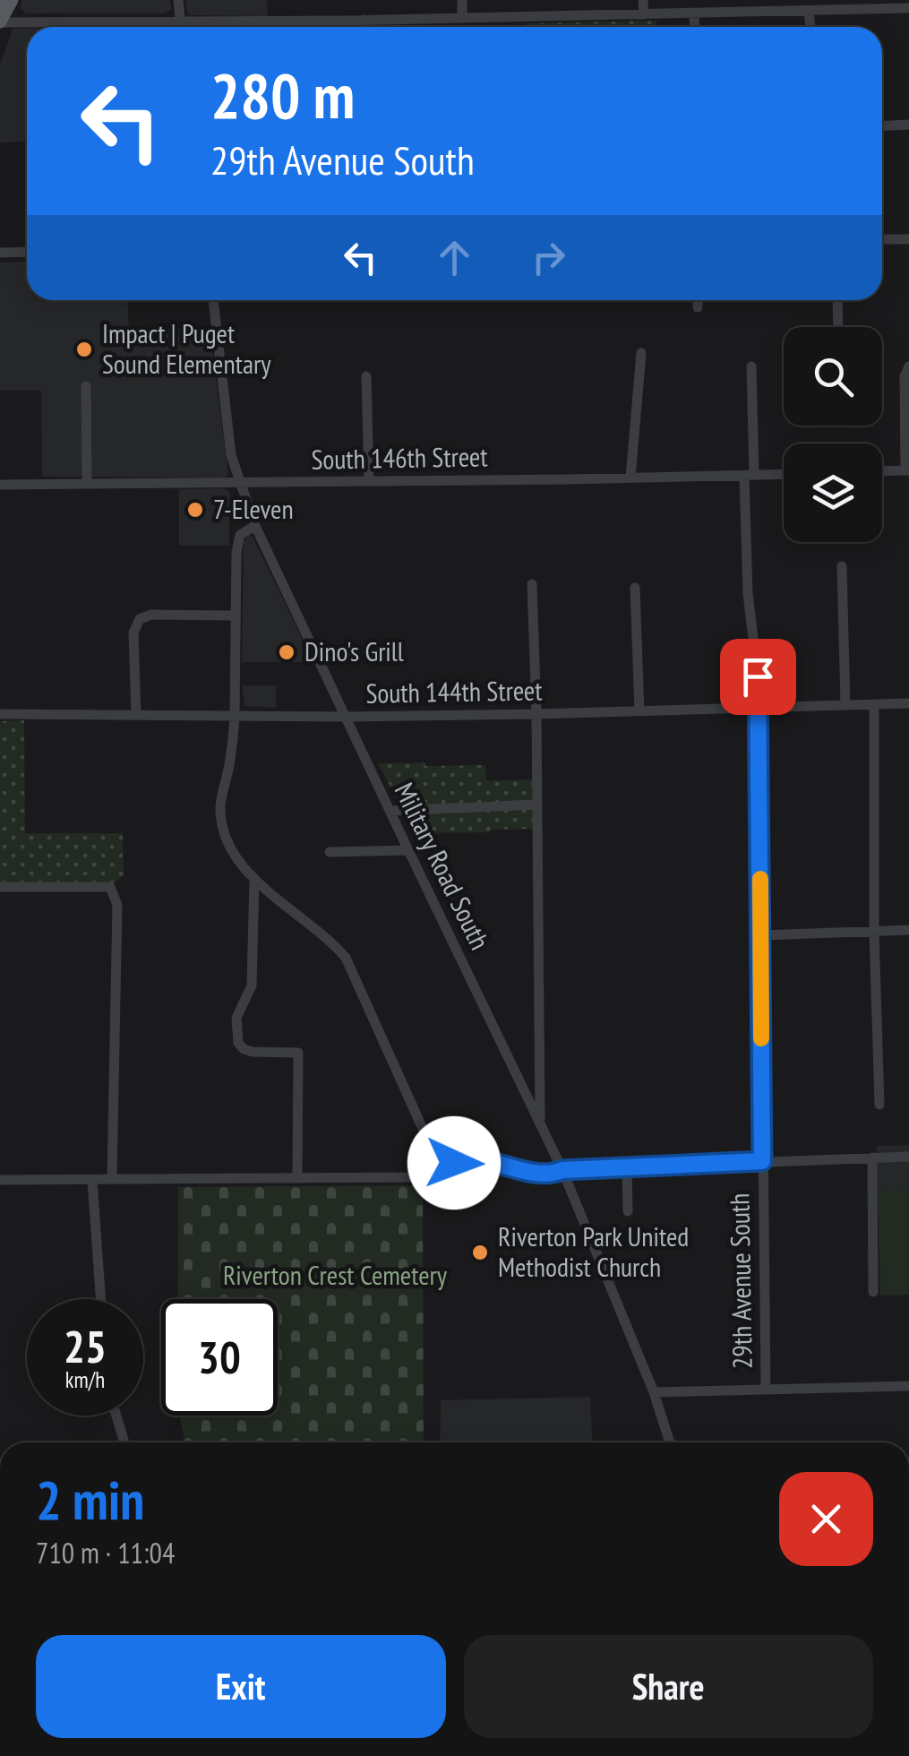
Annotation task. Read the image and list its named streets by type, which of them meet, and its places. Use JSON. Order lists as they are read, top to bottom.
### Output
{
  "streets": {
    "street": [
      "South 146th Street",
      "South 144th Street",
      "Military Road South",
      "29th Avenue South"
    ]
  },
  "crossings": [
    ["South 146th Street", "Military Road South"],
    ["South 146th Street", "29th Avenue South"],
    ["South 144th Street", "Military Road South"],
    ["South 144th Street", "29th Avenue South"]
  ],
  "parks": ["Riverton Crest Cemetery"],
  "places": [
    "Impact | Puget Sound Elementary",
    "7-Eleven",
    "Dino's Grill",
    "Riverton Park United Methodist Church"
  ],
  "page": {
    "turn": ["280 m", "29th Avenue South"],
    "speed": "25 km/h",
    "limit": "30",
    "heading": ["2 min", "710 m · 11:04"],
    "buttons": ["Exit", "Share"]
  }
}
